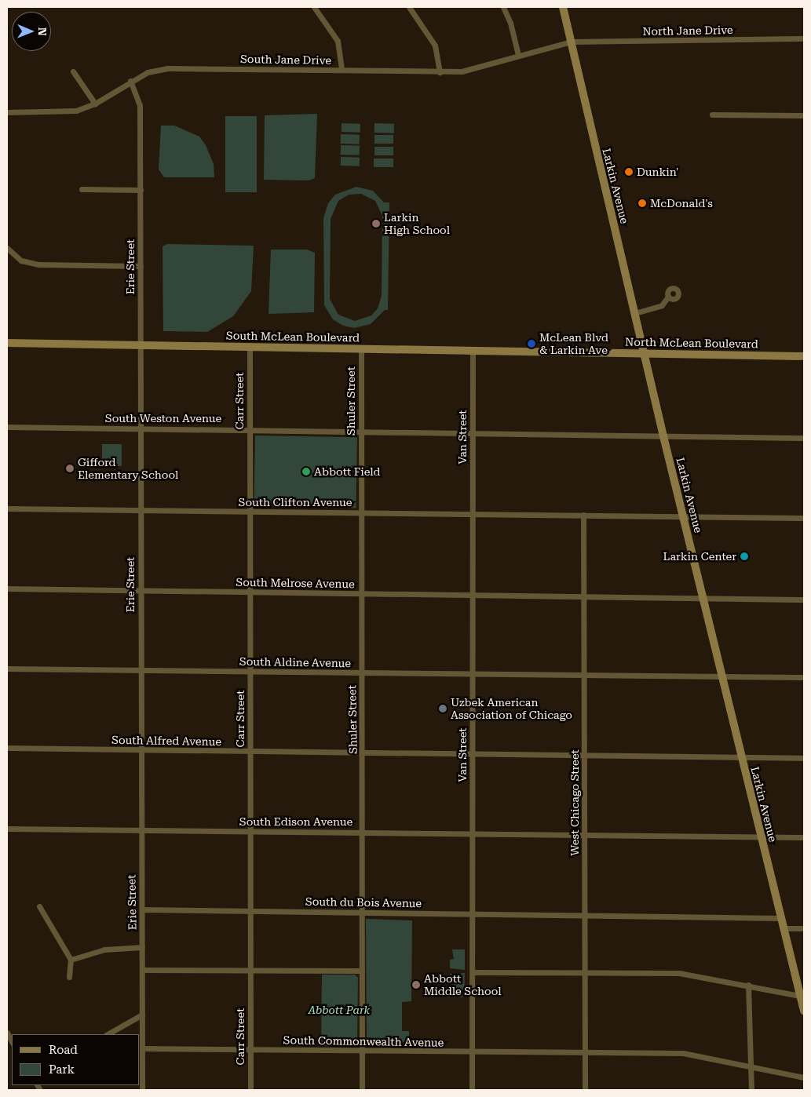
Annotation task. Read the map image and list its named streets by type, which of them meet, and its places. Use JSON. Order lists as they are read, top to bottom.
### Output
{
  "streets": {
    "main road": ["Larkin Avenue", "South McLean Boulevard", "North McLean Boulevard"],
    "street": [
      "North Jane Drive",
      "South Jane Drive",
      "Erie Street",
      "Carr Street",
      "Shuler Street",
      "South Weston Avenue",
      "Van Street",
      "South Clifton Avenue",
      "South Melrose Avenue",
      "South Aldine Avenue",
      "South Alfred Avenue",
      "West Chicago Street",
      "South Edison Avenue",
      "South du Bois Avenue",
      "South Commonwealth Avenue"
    ]
  },
  "crossings": [
    ["North Jane Drive", "South Jane Drive"],
    ["North Jane Drive", "Larkin Avenue"],
    ["South Jane Drive", "Larkin Avenue"],
    ["South Jane Drive", "Erie Street"],
    ["Larkin Avenue", "North McLean Boulevard"],
    ["Larkin Avenue", "South Weston Avenue"],
    ["Larkin Avenue", "South Clifton Avenue"],
    ["Larkin Avenue", "South Melrose Avenue"],
    ["Larkin Avenue", "South Aldine Avenue"],
    ["Larkin Avenue", "South Alfred Avenue"],
    ["Larkin Avenue", "South Edison Avenue"],
    ["Larkin Avenue", "South du Bois Avenue"],
    ["Erie Street", "South McLean Boulevard"],
    ["Erie Street", "South Weston Avenue"],
    ["Erie Street", "South Clifton Avenue"],
    ["Erie Street", "South Melrose Avenue"],
    ["Erie Street", "South Aldine Avenue"],
    ["Erie Street", "South Alfred Avenue"],
    ["Erie Street", "South Edison Avenue"],
    ["Erie Street", "South du Bois Avenue"],
    ["Erie Street", "South Commonwealth Avenue"],
    ["South McLean Boulevard", "North McLean Boulevard"],
    ["South McLean Boulevard", "Carr Street"],
    ["South McLean Boulevard", "Shuler Street"],
    ["South McLean Boulevard", "Van Street"],
    ["Carr Street", "South Weston Avenue"],
    ["Carr Street", "South Clifton Avenue"],
    ["Carr Street", "South Melrose Avenue"],
    ["Carr Street", "South Aldine Avenue"],
    ["Carr Street", "South Alfred Avenue"],
    ["Carr Street", "South Edison Avenue"],
    ["Carr Street", "South du Bois Avenue"],
    ["Carr Street", "South Commonwealth Avenue"],
    ["Shuler Street", "South Weston Avenue"],
    ["Shuler Street", "South Clifton Avenue"],
    ["Shuler Street", "South Melrose Avenue"],
    ["Shuler Street", "South Aldine Avenue"],
    ["Shuler Street", "South Alfred Avenue"],
    ["Shuler Street", "South Edison Avenue"],
    ["Shuler Street", "South du Bois Avenue"],
    ["Shuler Street", "South Commonwealth Avenue"],
    ["South Weston Avenue", "Van Street"],
    ["Van Street", "South Clifton Avenue"],
    ["Van Street", "South Melrose Avenue"],
    ["Van Street", "South Aldine Avenue"],
    ["Van Street", "South Alfred Avenue"],
    ["Van Street", "South Edison Avenue"],
    ["Van Street", "South du Bois Avenue"],
    ["Van Street", "South Commonwealth Avenue"],
    ["South Clifton Avenue", "West Chicago Street"],
    ["South Melrose Avenue", "West Chicago Street"],
    ["South Aldine Avenue", "West Chicago Street"],
    ["South Alfred Avenue", "West Chicago Street"],
    ["West Chicago Street", "South Edison Avenue"],
    ["West Chicago Street", "South du Bois Avenue"],
    ["West Chicago Street", "South Commonwealth Avenue"]
  ],
  "parks": ["Abbott Park"],
  "places": [
    "Dunkin'",
    "McDonald's",
    "Larkin High School",
    "McLean Blvd & Larkin Ave",
    "Gifford Elementary School",
    "Abbott Field",
    "Larkin Center",
    "Uzbek American Association of Chicago",
    "Abbott Middle School"
  ],
  "legend": ["Road", "Park"],
  "north": "right"
}
